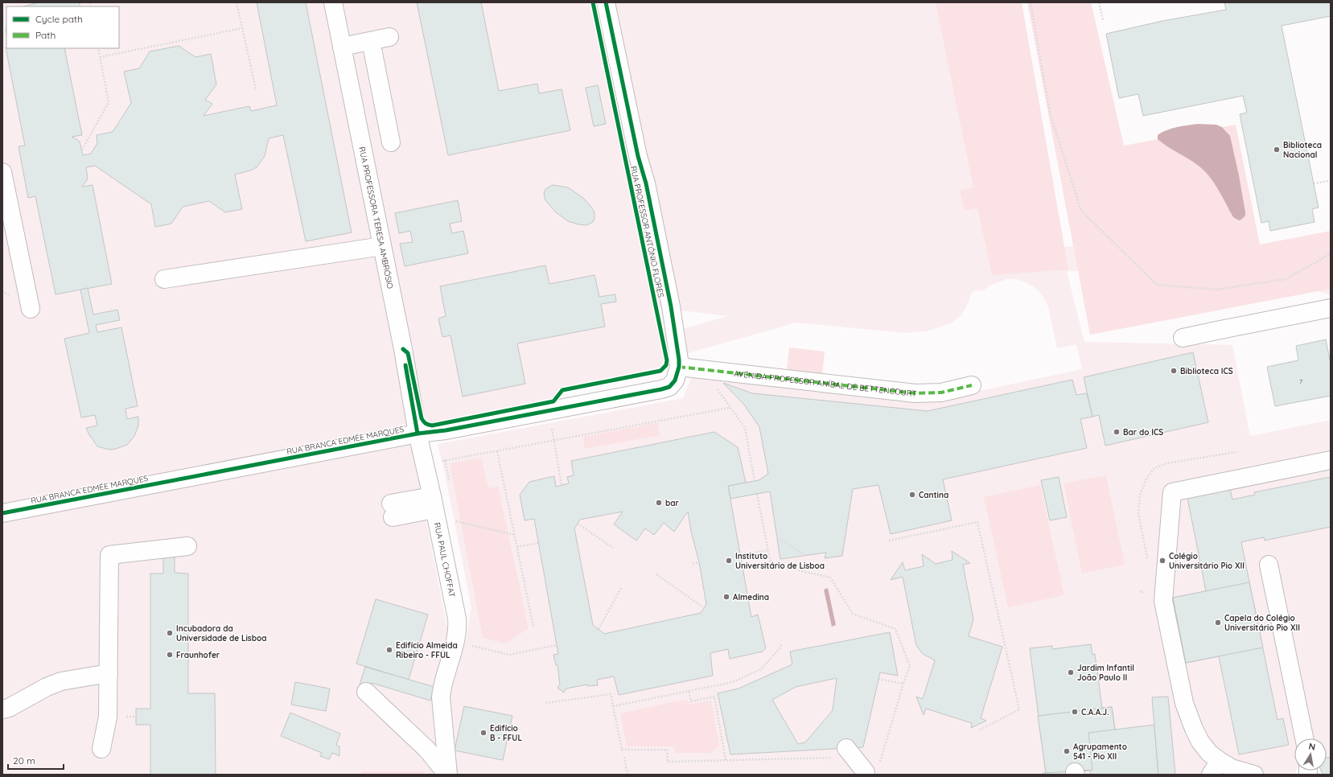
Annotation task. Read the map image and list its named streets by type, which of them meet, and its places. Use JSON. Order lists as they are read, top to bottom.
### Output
{
  "streets": {
    "street": [
      "RUA PROFESSORA TERESA AMBRÓSIO",
      "RUA PROFESSOR ANTÓNIO FLORES",
      "AVENIDA PROFESSOR ANÍBAL DE BETTENCOURT",
      "RUA BRANCA EDMÉE MARQUES",
      "RUA PAUL CHOFFAT"
    ]
  },
  "crossings": [
    ["RUA PROFESSORA TERESA AMBRÓSIO", "RUA BRANCA EDMÉE MARQUES"],
    ["RUA PROFESSORA TERESA AMBRÓSIO", "RUA PAUL CHOFFAT"],
    ["RUA PROFESSOR ANTÓNIO FLORES", "AVENIDA PROFESSOR ANÍBAL DE BETTENCOURT"],
    ["RUA PROFESSOR ANTÓNIO FLORES", "RUA BRANCA EDMÉE MARQUES"],
    ["AVENIDA PROFESSOR ANÍBAL DE BETTENCOURT", "RUA BRANCA EDMÉE MARQUES"],
    ["RUA BRANCA EDMÉE MARQUES", "RUA PAUL CHOFFAT"]
  ],
  "places": [
    "Biblioteca Nacional",
    "Biblioteca ICS",
    "Bar do ICS",
    "Cantina",
    "bar",
    "Instituto Universitário de Lisboa",
    "Colégio Universitário Pio XII",
    "Almedina",
    "Capela do Colégio Universitário Pio XII",
    "Incubadora da Universidade de Lisboa",
    "Edifício Almeida Ribeiro - FFUL",
    "Fraunhofer",
    "Jardim Infantil João Paulo II",
    "C.A.A.J.",
    "Edifício B - FFUL",
    "Agrupamento 541 - Pio XII"
  ],
  "house_numbers": ["7"],
  "legend": ["Cycle path", "Path"],
  "scale_bar": "20 m",
  "north": "top"
}
